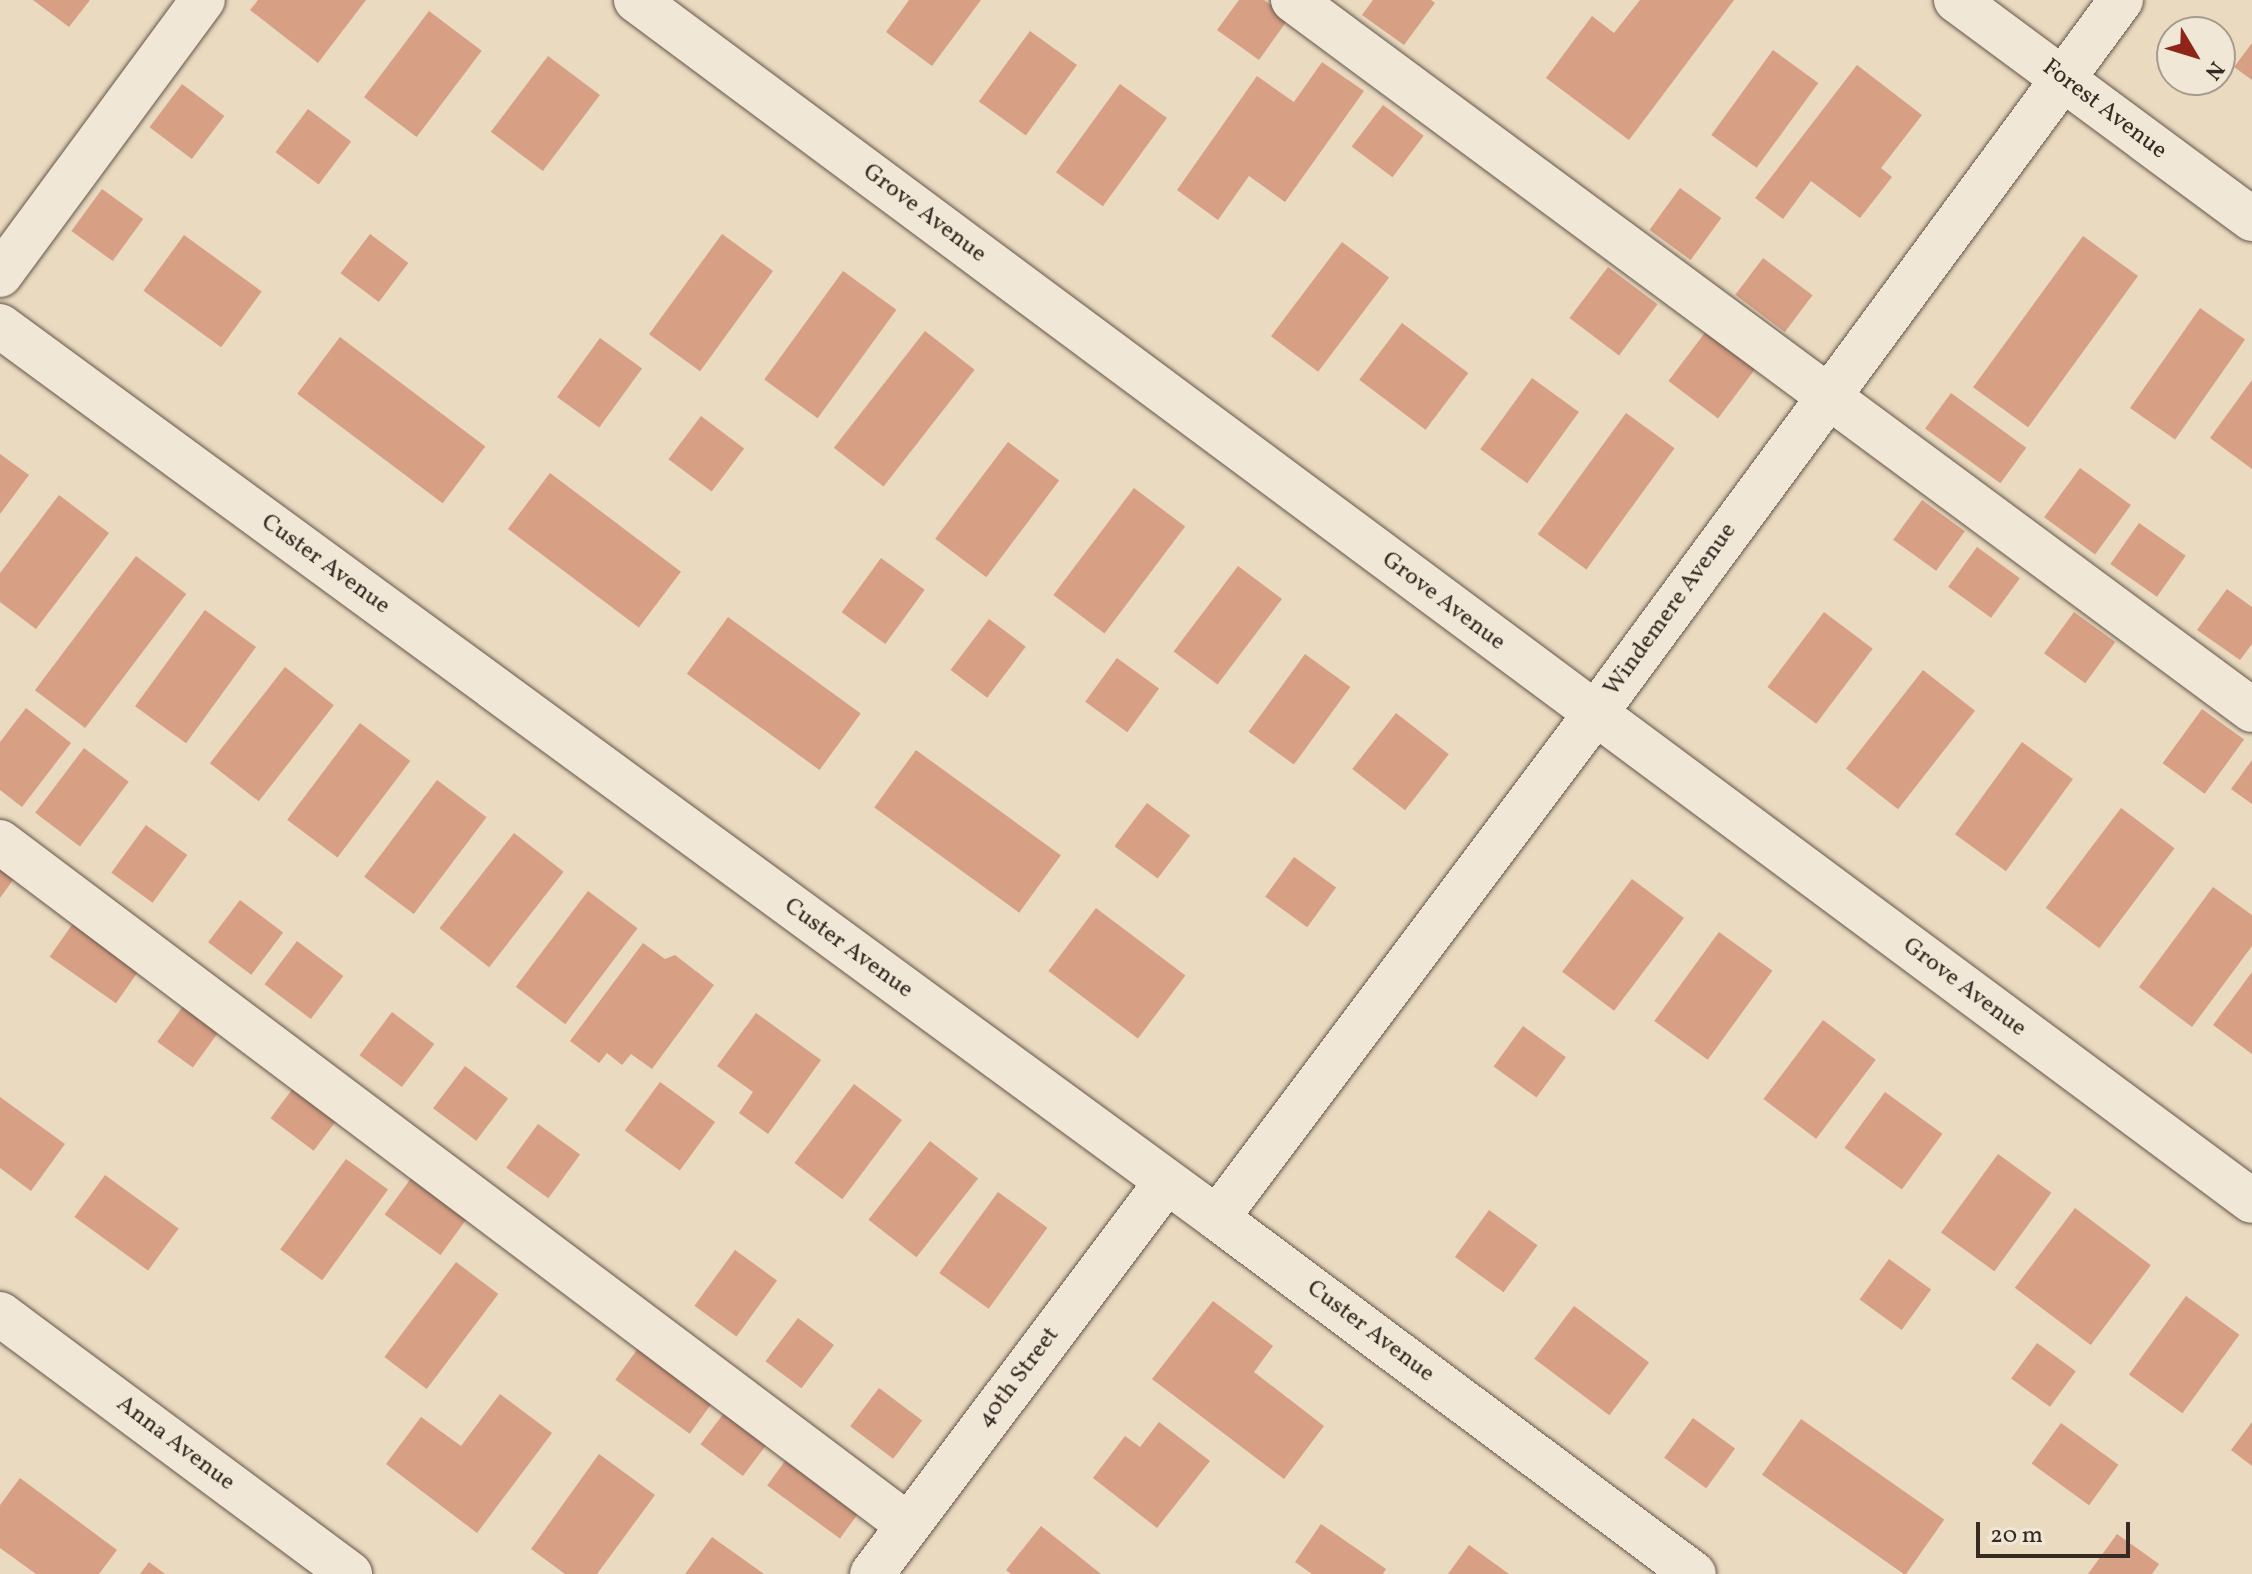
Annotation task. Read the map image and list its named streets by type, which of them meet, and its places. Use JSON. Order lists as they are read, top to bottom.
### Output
{
  "streets": {
    "street": [
      "Forest Avenue",
      "Grove Avenue",
      "Custer Avenue",
      "Windemere Avenue",
      "40th Street",
      "Anna Avenue"
    ]
  },
  "crossings": [
    ["Forest Avenue", "Windemere Avenue"],
    ["Grove Avenue", "Windemere Avenue"],
    ["Custer Avenue", "Windemere Avenue"],
    ["Custer Avenue", "40th Street"]
  ],
  "scale_bar": "20 m",
  "north": "bottom right"
}
